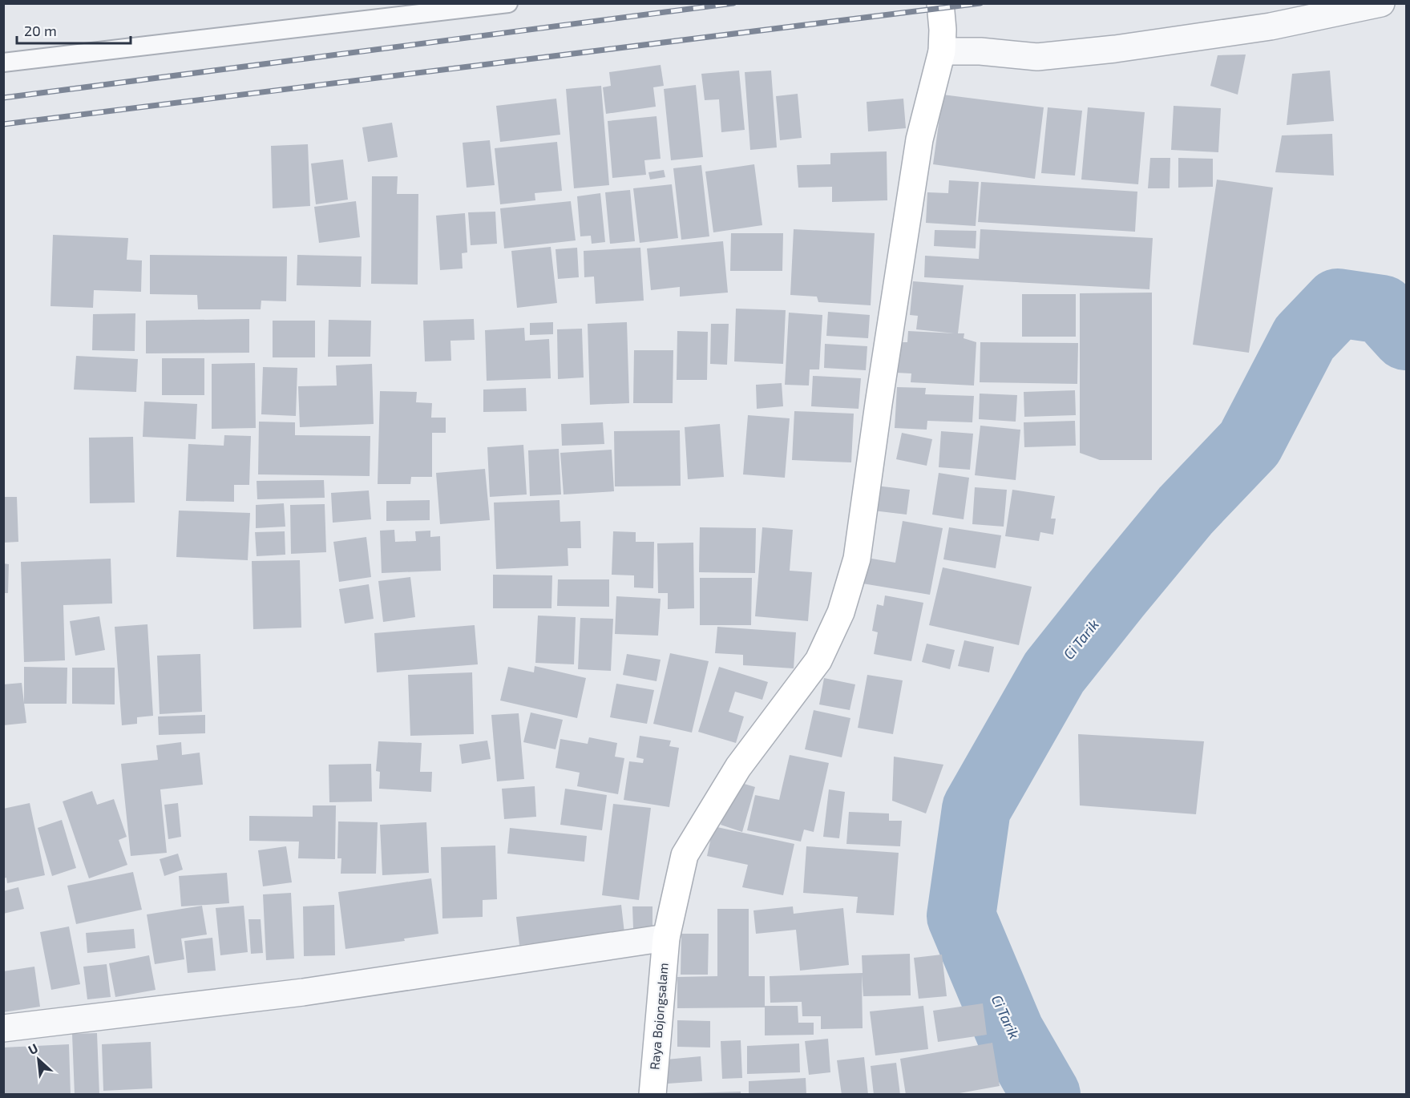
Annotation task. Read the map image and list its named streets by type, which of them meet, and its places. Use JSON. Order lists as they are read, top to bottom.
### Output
{
  "streets": {
    "main road": ["Raya Bojongsalam"]
  },
  "water": ["Ci Tarik"],
  "scale_bar": "20 m",
  "north": "top left"
}
